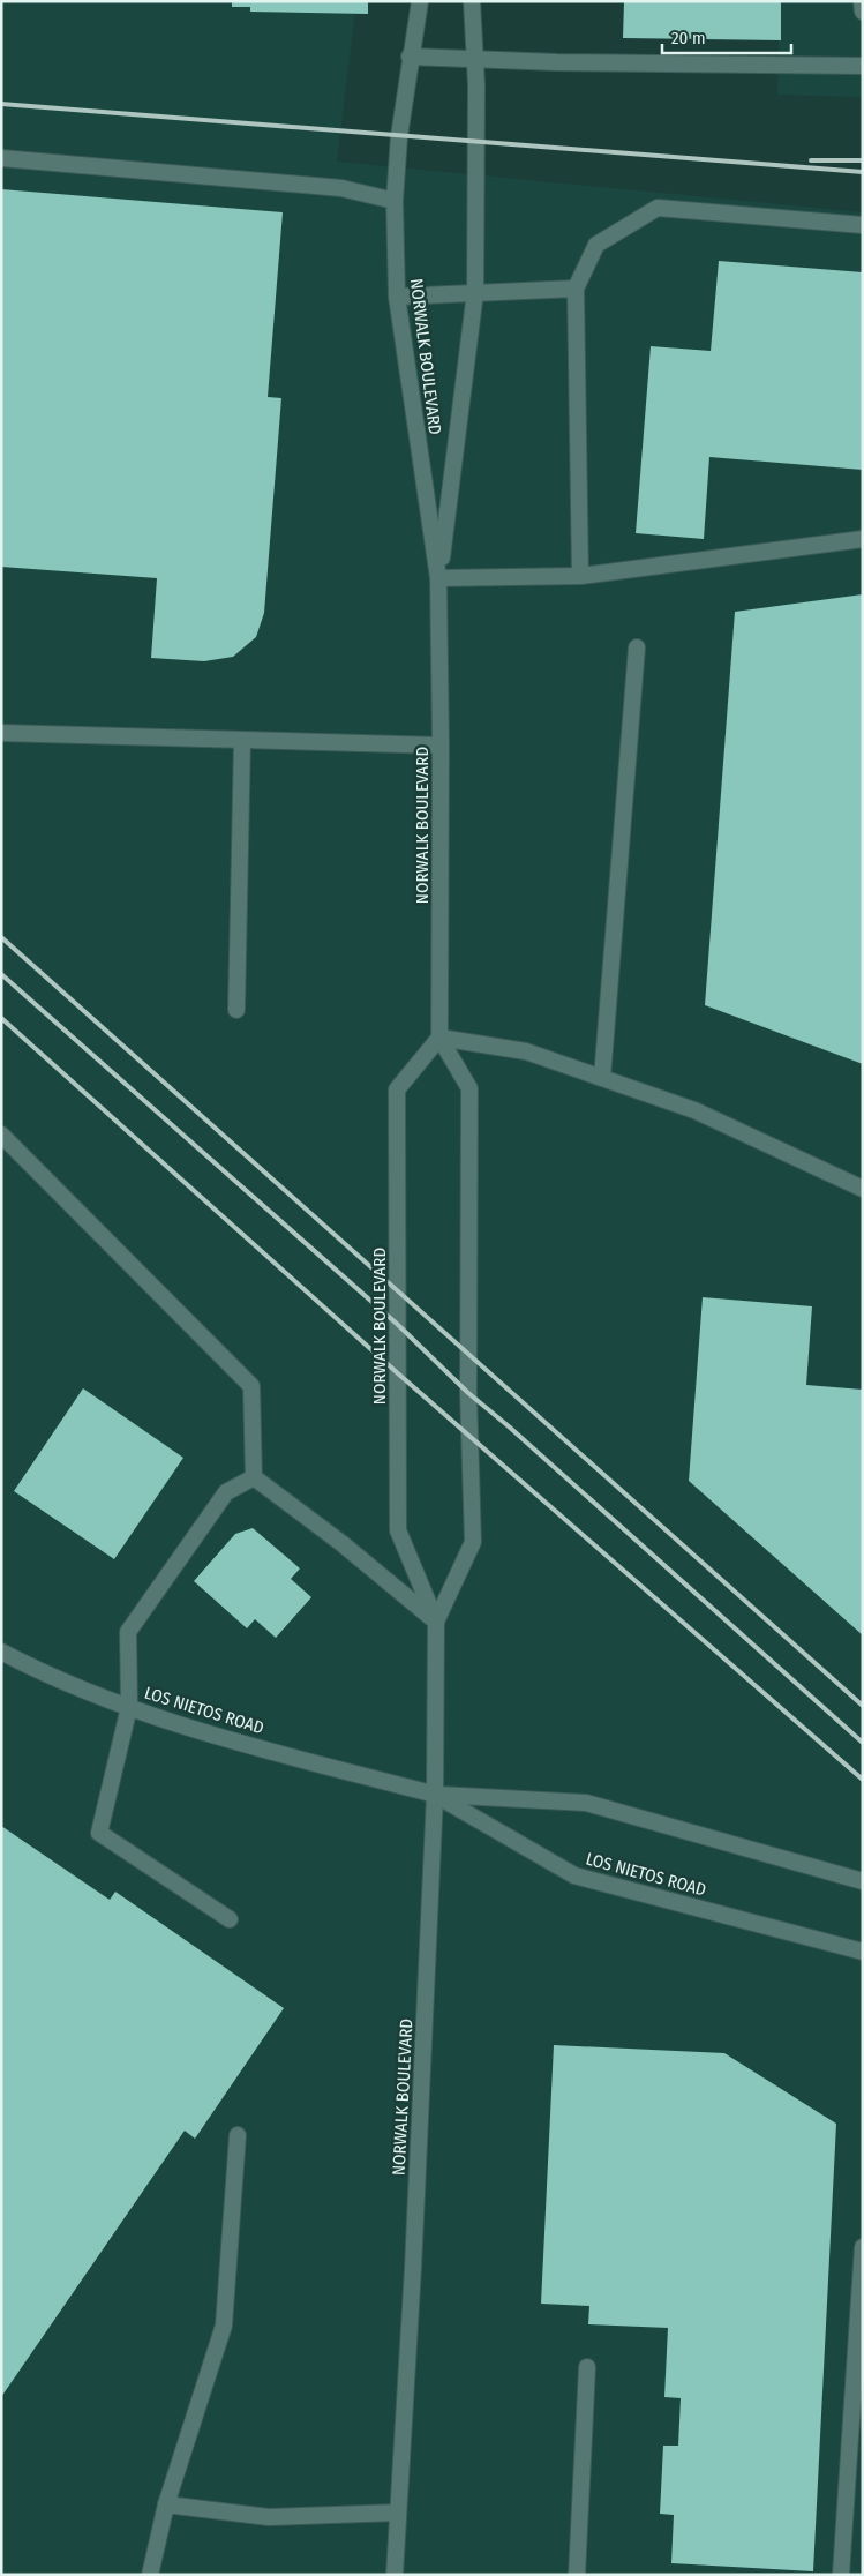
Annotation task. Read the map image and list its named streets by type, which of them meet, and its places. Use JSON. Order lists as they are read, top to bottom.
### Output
{
  "streets": {
    "main road": ["NORWALK BOULEVARD", "LOS NIETOS ROAD"]
  },
  "crossings": [
    ["NORWALK BOULEVARD", "LOS NIETOS ROAD"]
  ],
  "scale_bar": "20 m"
}
